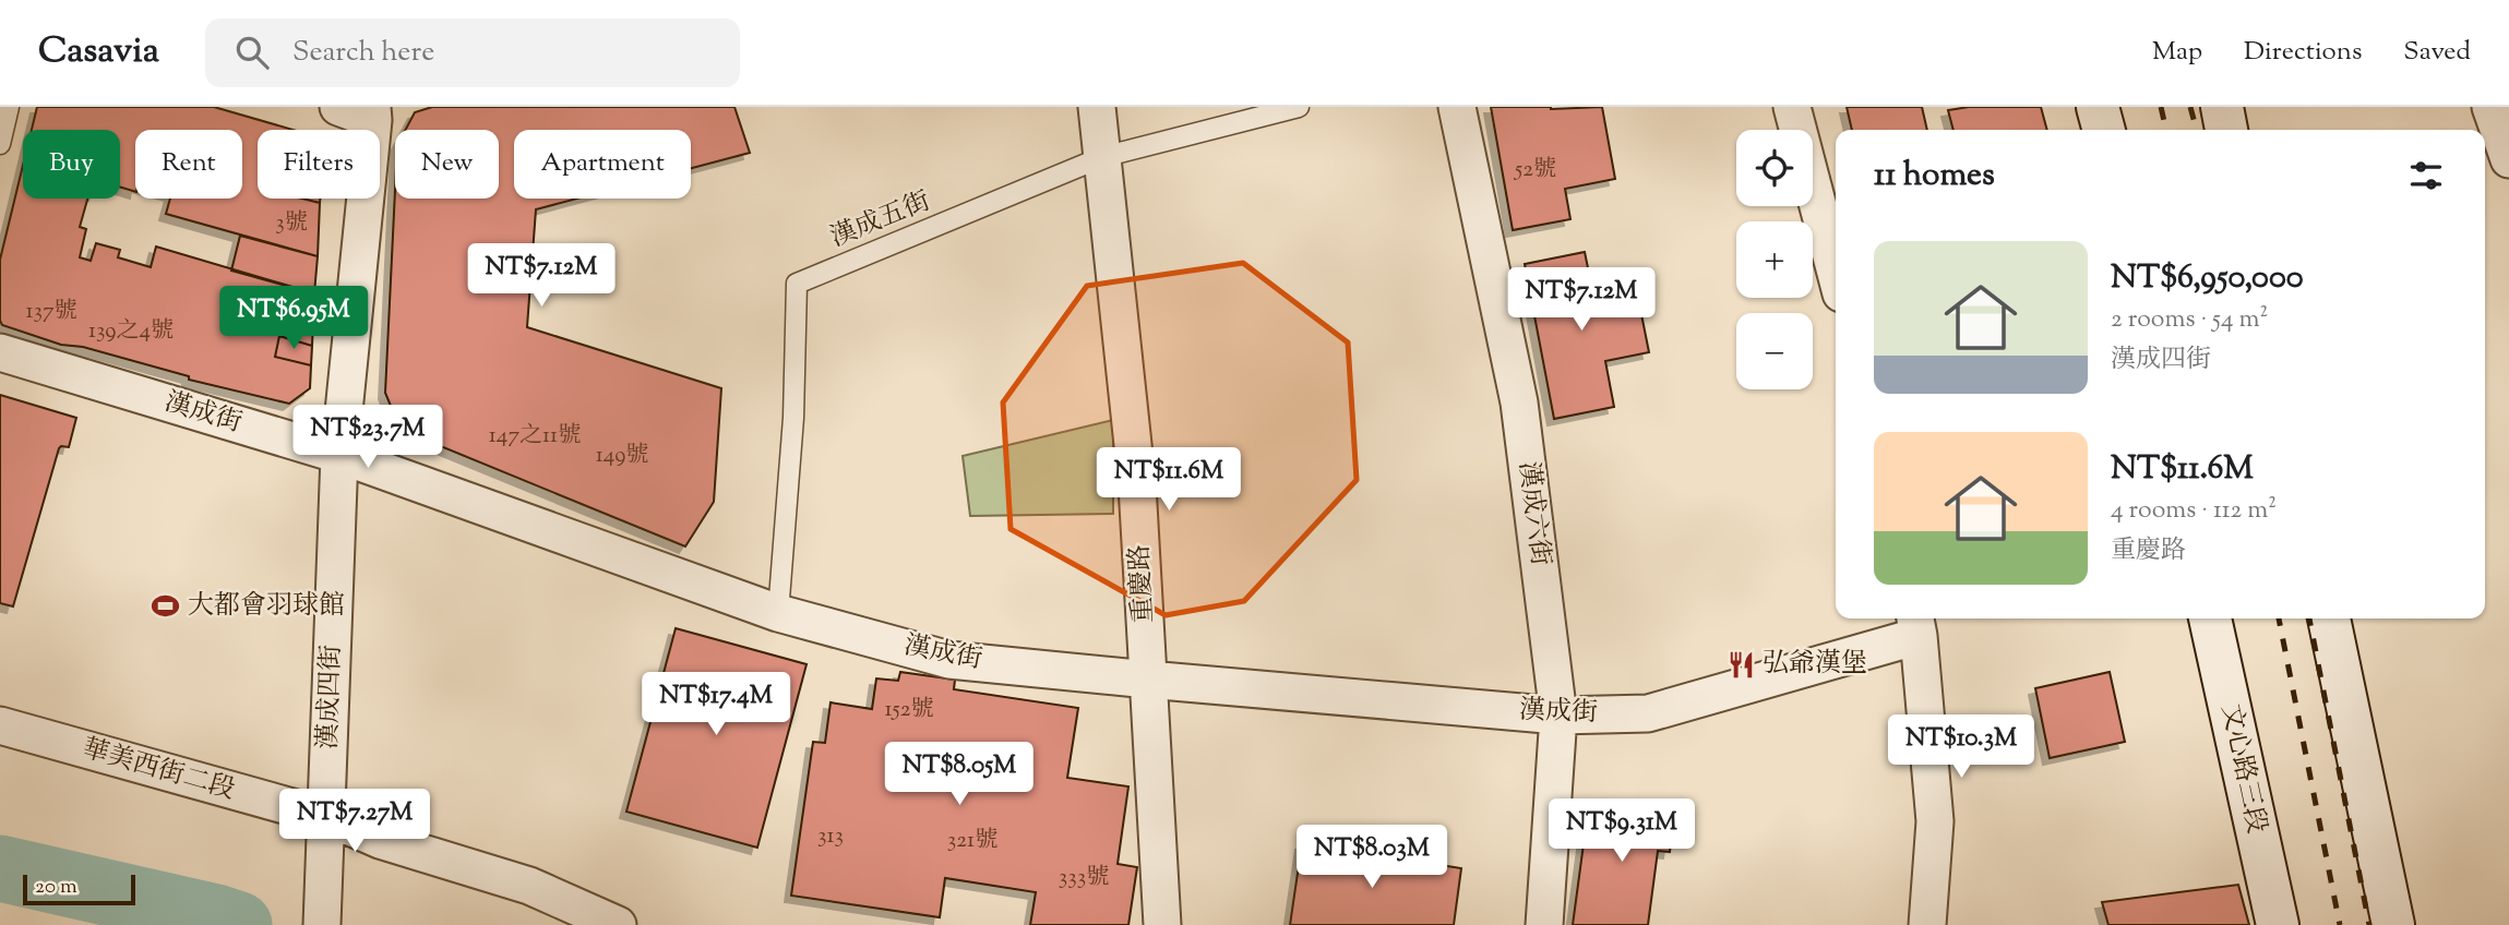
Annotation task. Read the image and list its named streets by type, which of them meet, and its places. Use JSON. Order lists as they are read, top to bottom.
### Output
{
  "streets": {
    "main road": ["文心路三段"],
    "street": [
      "漢成街",
      "漢成六街",
      "重慶路",
      "漢成四街",
      "華美西街二段"
    ],
    "lane": ["漢成五街"]
  },
  "crossings": [
    ["漢成五街", "漢成街"],
    ["漢成五街", "重慶路"],
    ["漢成街", "漢成六街"],
    ["漢成街", "重慶路"],
    ["漢成街", "漢成四街"],
    ["漢成四街", "華美西街二段"]
  ],
  "places": {
    "sports": ["大都會羽球館"],
    "restaurant": ["弘爺漢堡"]
  },
  "house_numbers": [
    "52號",
    "3號",
    "137號",
    "139之4號",
    "147之11號",
    "149號",
    "152號",
    "313",
    "321號",
    "333號"
  ],
  "scale_bar": "20 m",
  "page": {
    "header": "Casavia",
    "search": "Search here",
    "nav": ["Map", "Directions", "Saved"],
    "map_buttons": ["+", "−"],
    "chip": [
      "Buy",
      "Rent",
      "Filters",
      "New",
      "Apartment"
    ],
    "heading": "11 homes",
    "list": [
      {
        "name": "NT$6,950,000",
        "note": "2 rooms · 54 m² · 漢成四街"
      },
      {
        "name": "NT$11.6M",
        "note": "4 rooms · 112 m² · 重慶路"
      }
    ],
    "price": [
      "NT$7.12M",
      "NT$7.12M",
      "NT$6.95M",
      "NT$23.7M",
      "NT$11.6M",
      "NT$17.4M",
      "NT$10.3M",
      "NT$8.05M",
      "NT$7.27M",
      "NT$9.31M",
      "NT$8.03M"
    ],
    "scale": "20 m"
  }
}
